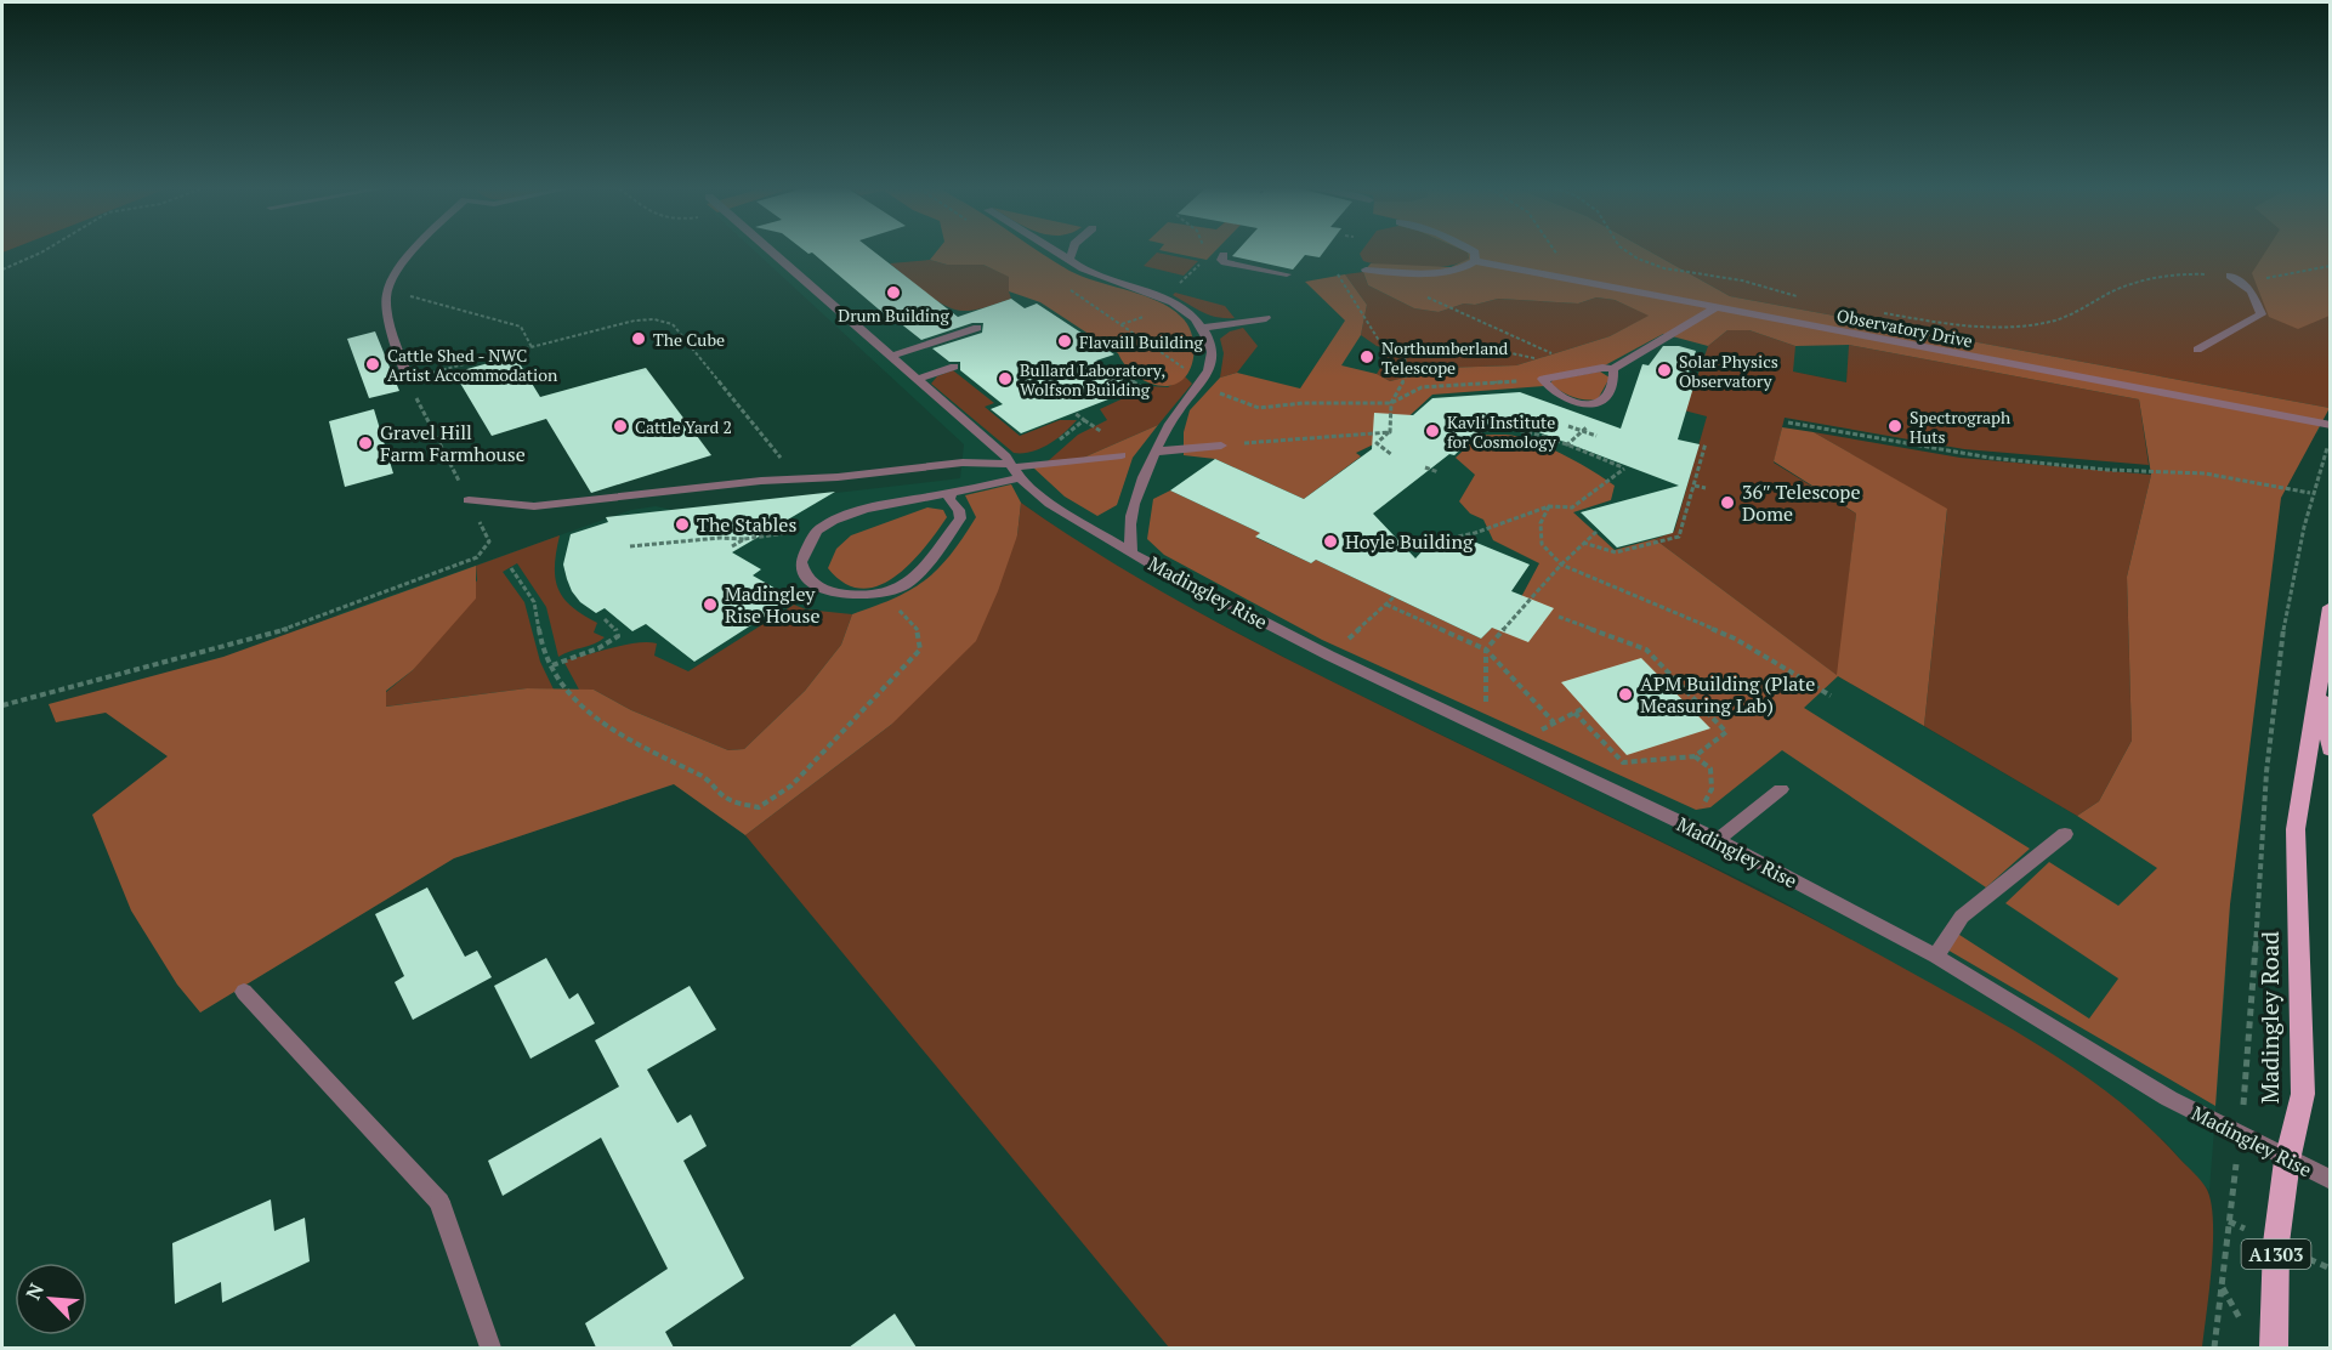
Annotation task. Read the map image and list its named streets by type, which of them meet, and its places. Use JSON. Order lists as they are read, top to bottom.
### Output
{
  "streets": {
    "main road": ["Madingley Road", "A1303"],
    "street": ["Observatory Drive", "Madingley Rise"]
  },
  "crossings": [
    ["Madingley Rise", "Madingley Road"]
  ],
  "places": [
    "Drum Building",
    "The Cube",
    "Flavaill Building",
    "Northumberland Telescope",
    "Cattle Shed - NWC Artist Accommodation",
    "Solar Physics Observatory",
    "Bullard Laboratory, Wolfson Building",
    "Cattle Yard 2",
    "Spectrograph Huts",
    "Kavli Institute for Cosmology",
    "Gravel Hill Farm Farmhouse",
    "36″ Telescope Dome",
    "The Stables",
    "Hoyle Building",
    "Madingley Rise House",
    "APM Building (Plate Measuring Lab)"
  ],
  "north": "top left"
}
